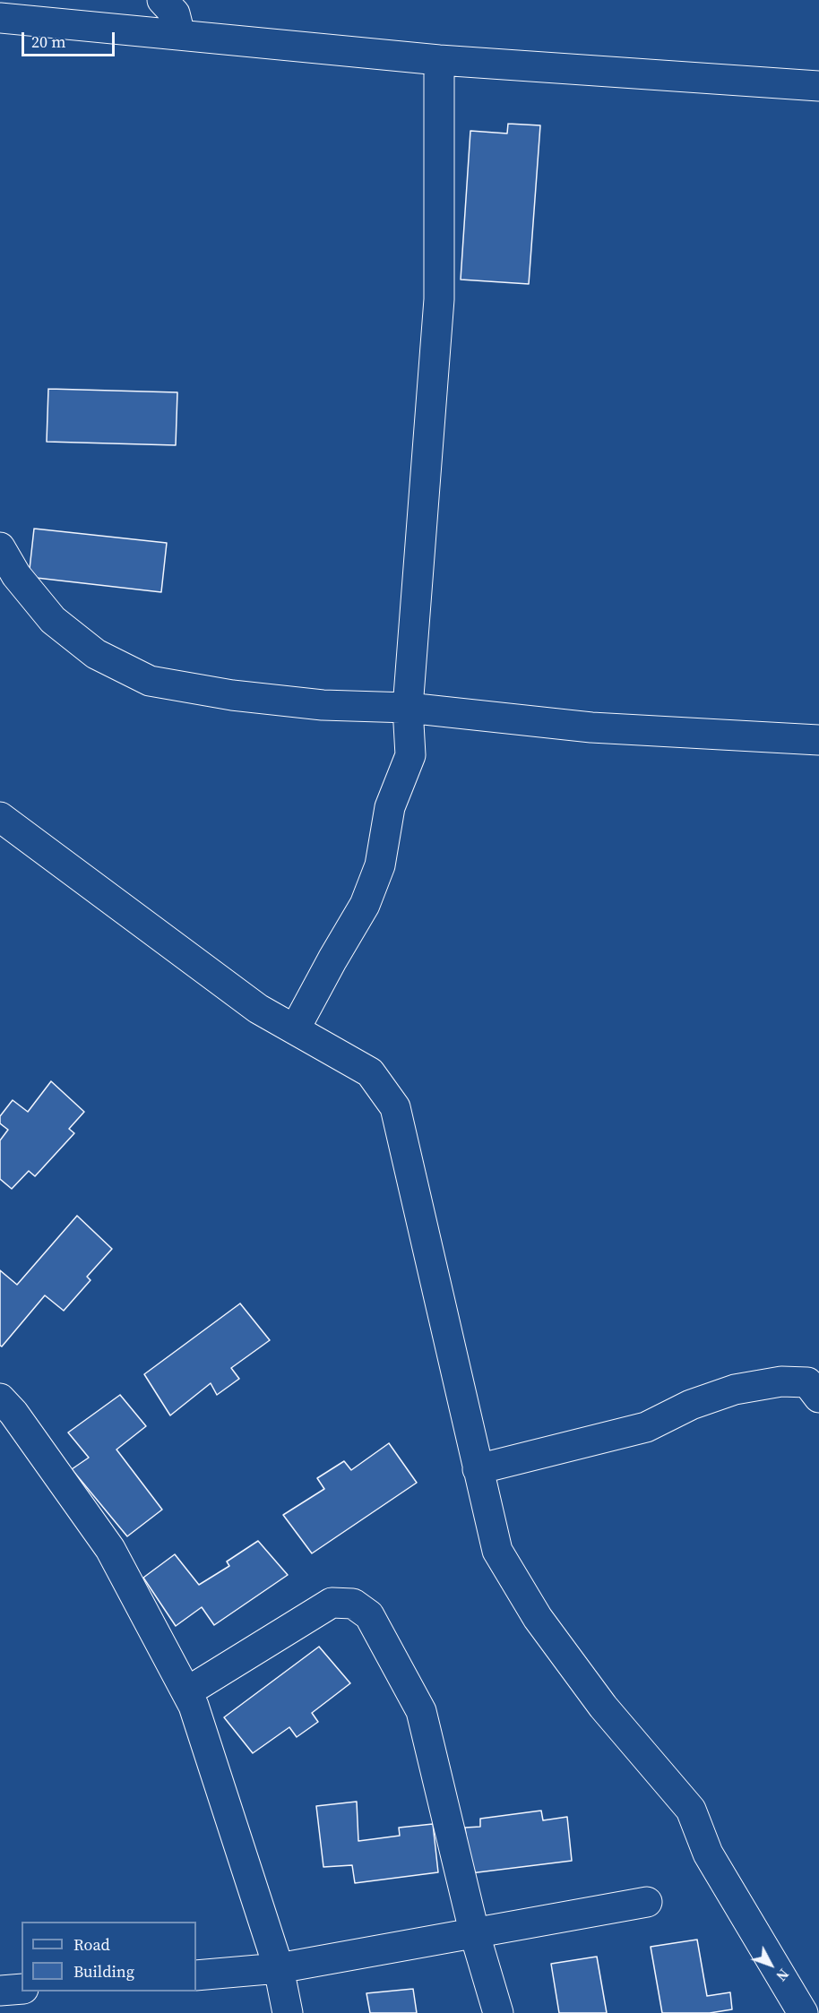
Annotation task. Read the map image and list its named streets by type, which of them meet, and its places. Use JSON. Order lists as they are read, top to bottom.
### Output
{
  "legend": ["Road", "Building"],
  "scale_bar": "20 m",
  "north": "bottom right"
}
